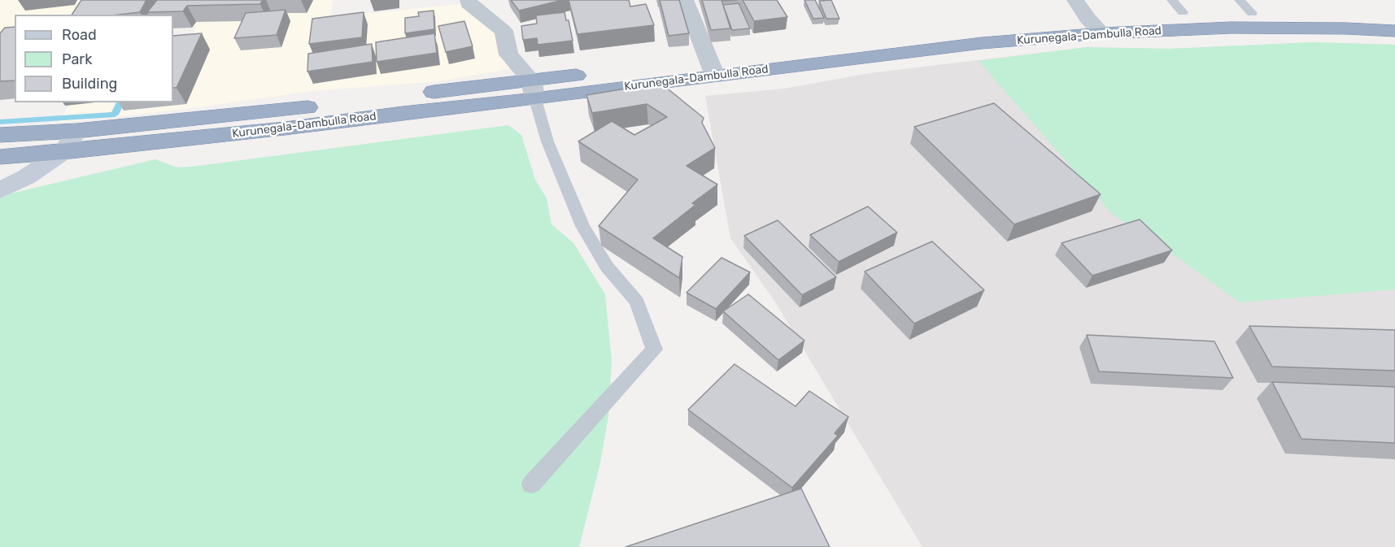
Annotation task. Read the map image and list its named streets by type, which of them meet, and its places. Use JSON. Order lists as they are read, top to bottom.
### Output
{
  "streets": {
    "highway": ["Kurunegala-Dambulla Road"]
  },
  "legend": ["Road", "Park", "Building"]
}
